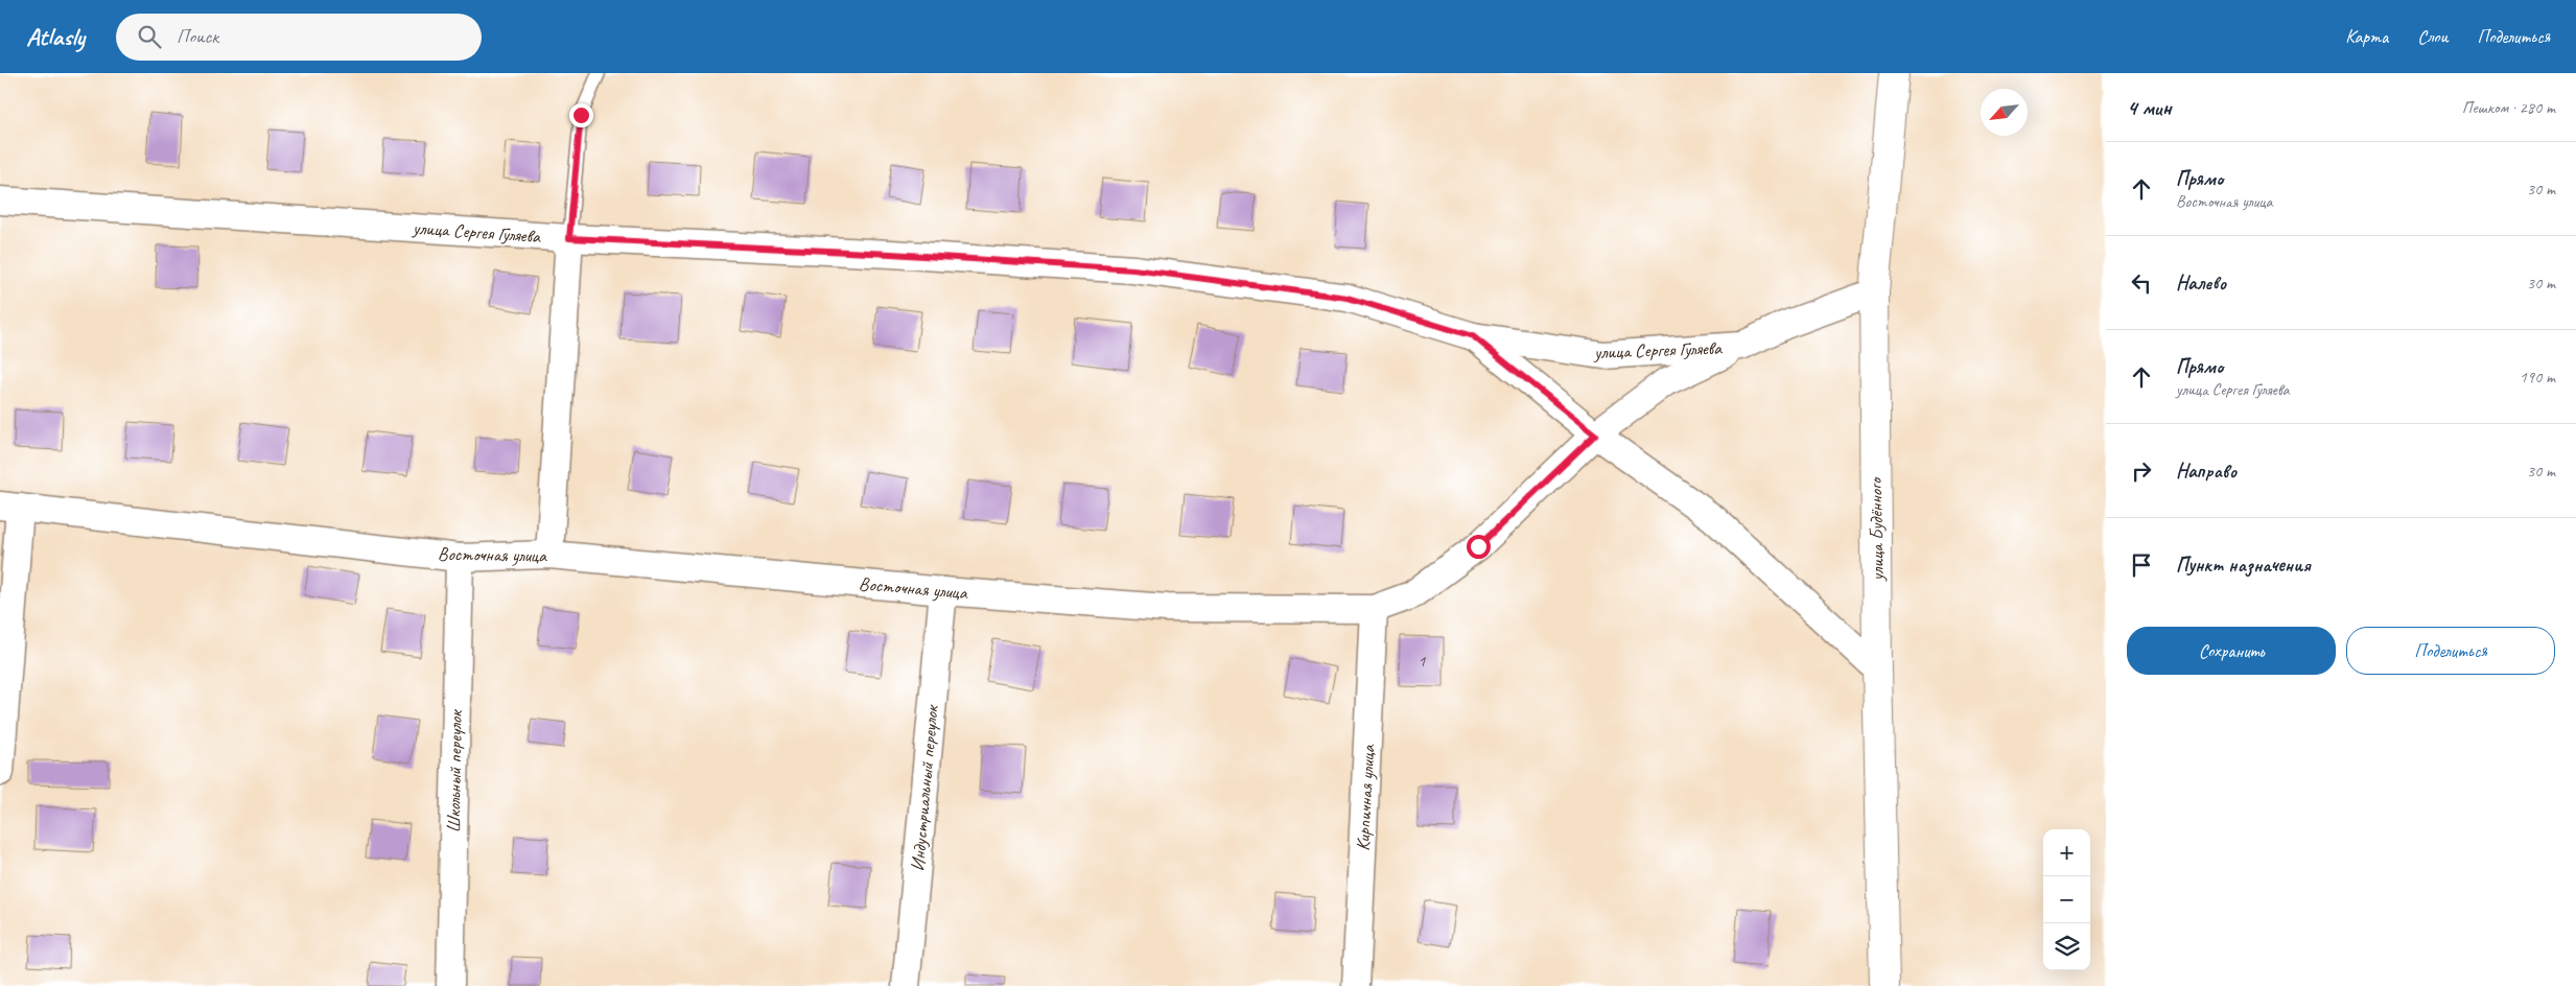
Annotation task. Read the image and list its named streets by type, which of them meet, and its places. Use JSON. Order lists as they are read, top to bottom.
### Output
{
  "streets": {
    "street": [
      "улица Сергея Гуляева",
      "улица Будённого",
      "Восточная улица",
      "Школьный переулок",
      "Индустриальный переулок",
      "Кирпичная улица"
    ]
  },
  "crossings": [
    ["улица Сергея Гуляева", "улица Будённого"],
    ["улица Сергея Гуляева", "Восточная улица"],
    ["Восточная улица", "Школьный переулок"],
    ["Восточная улица", "Индустриальный переулок"],
    ["Восточная улица", "Кирпичная улица"]
  ],
  "house_numbers": ["1"],
  "north": "bottom left",
  "page": {
    "header": "Atlasly",
    "search": "Поиск",
    "nav": ["Карта", "Слои", "Поделиться"],
    "heading": ["4 мин", "Пешком · 280 m"],
    "list": [
      ["Прямо", "Восточная улица", "30 m"],
      ["Налево", "30 m"],
      ["Прямо", "улица Сергея Гуляева", "190 m"],
      ["Направо", "30 m"],
      "Пункт назначения"
    ],
    "buttons": ["Сохранить", "Поделиться"],
    "map_buttons": ["+", "−"]
  }
}
